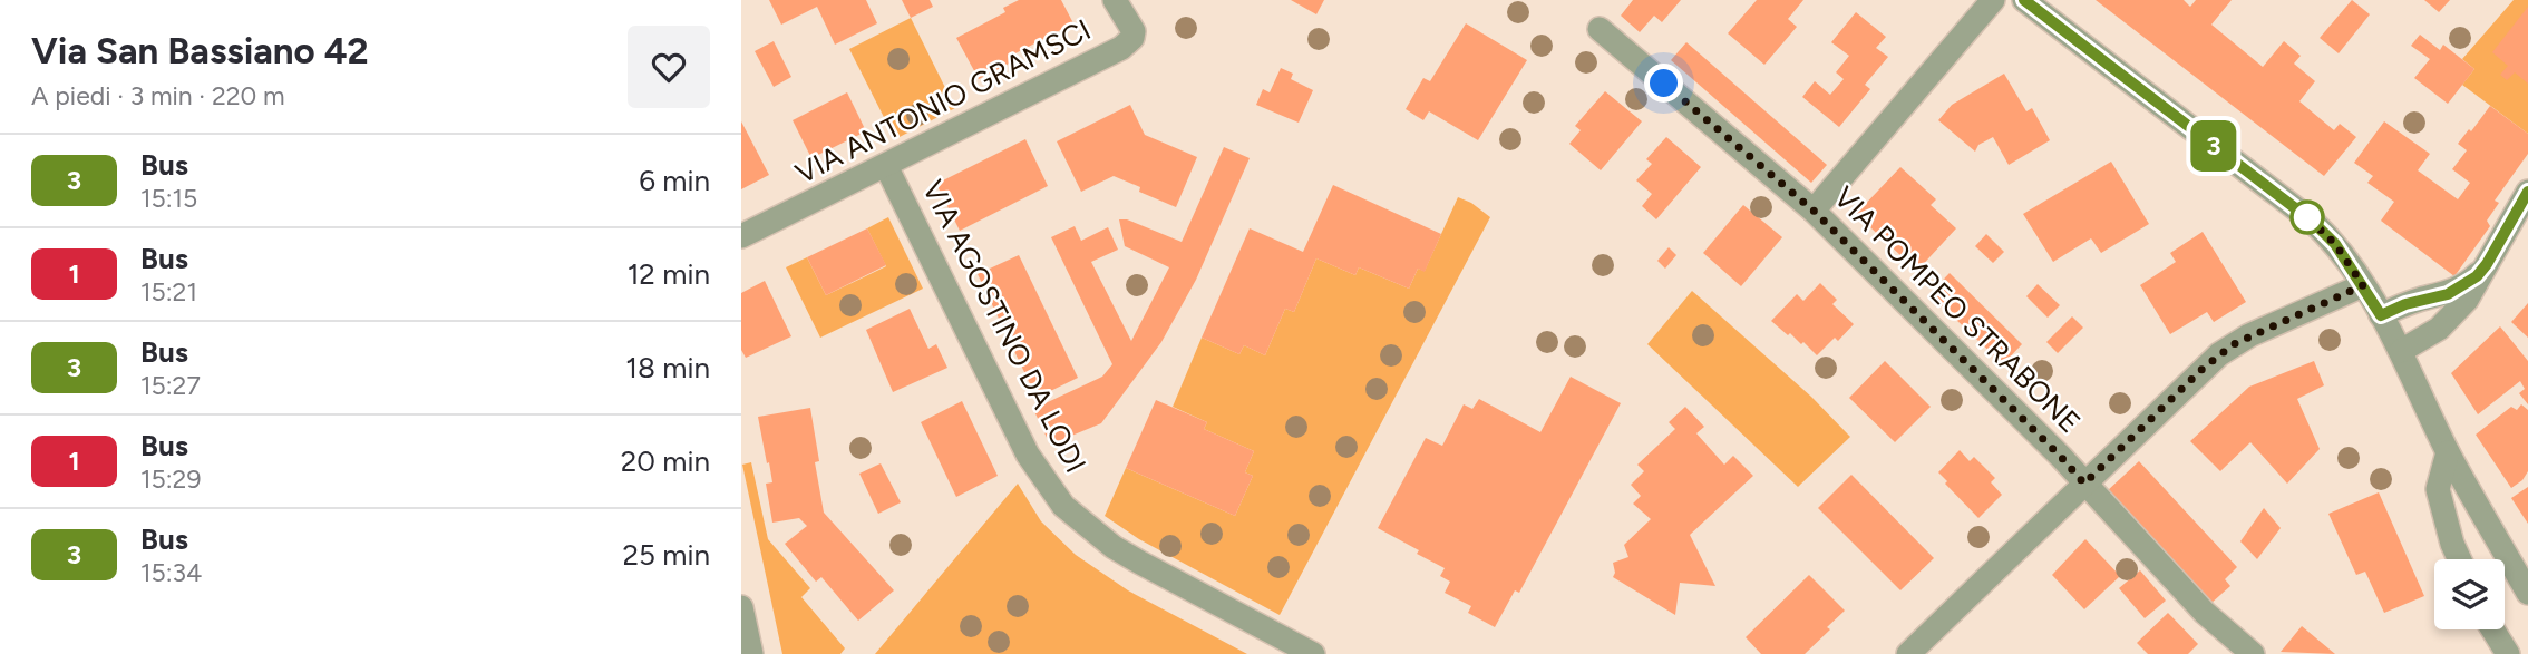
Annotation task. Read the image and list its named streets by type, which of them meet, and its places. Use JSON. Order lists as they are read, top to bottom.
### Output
{
  "streets": {
    "street": ["VIA ANTONIO GRAMSCI", "VIA POMPEO STRABONE", "VIA AGOSTINO DA LODI"]
  },
  "crossings": [
    ["VIA ANTONIO GRAMSCI", "VIA AGOSTINO DA LODI"]
  ],
  "lines": ["bus line 3"],
  "page": {
    "heading": ["Via San Bassiano 42", "A piedi · 3 min · 220 m"],
    "on_map": "3",
    "list": [
      {
        "mark": "3",
        "name": "Bus",
        "note": "15:15",
        "value": "6 min"
      },
      {
        "mark": "1",
        "name": "Bus",
        "note": "15:21",
        "value": "12 min"
      },
      {
        "mark": "3",
        "name": "Bus",
        "note": "15:27",
        "value": "18 min"
      },
      {
        "mark": "1",
        "name": "Bus",
        "note": "15:29",
        "value": "20 min"
      },
      {
        "mark": "3",
        "name": "Bus",
        "note": "15:34",
        "value": "25 min"
      }
    ]
  }
}
